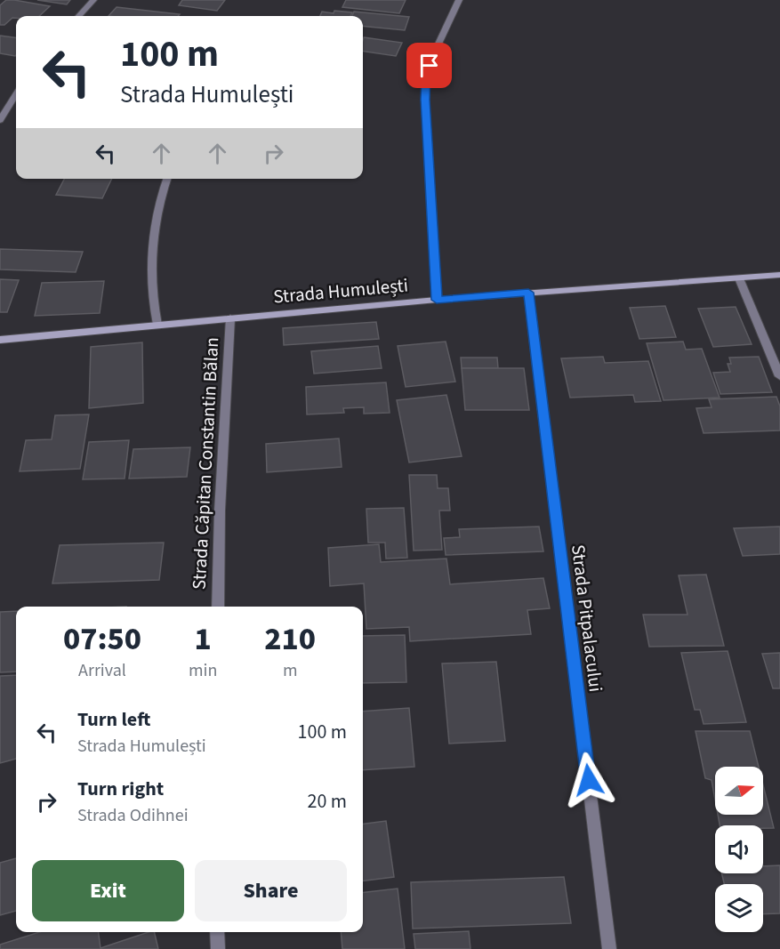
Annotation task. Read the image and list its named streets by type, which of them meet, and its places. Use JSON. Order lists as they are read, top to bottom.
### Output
{
  "streets": {
    "street": ["Strada Humulești", "Strada Căpitan Constantin Bălan", "Strada Pitpalacului"]
  },
  "crossings": [
    ["Strada Humulești", "Strada Căpitan Constantin Bălan"],
    ["Strada Humulești", "Strada Pitpalacului"]
  ],
  "north": "right",
  "page": {
    "turn": ["100 m", "Strada Humulești"],
    "eta": [
      "07:50",
      "Arrival",
      "1",
      "min",
      "210",
      "m"
    ],
    "list": [
      {
        "name": "Turn left",
        "note": "Strada Humulești",
        "value": "100 m"
      },
      {
        "name": "Turn right",
        "note": "Strada Odihnei",
        "value": "20 m"
      }
    ],
    "buttons": ["Exit", "Share"]
  }
}
